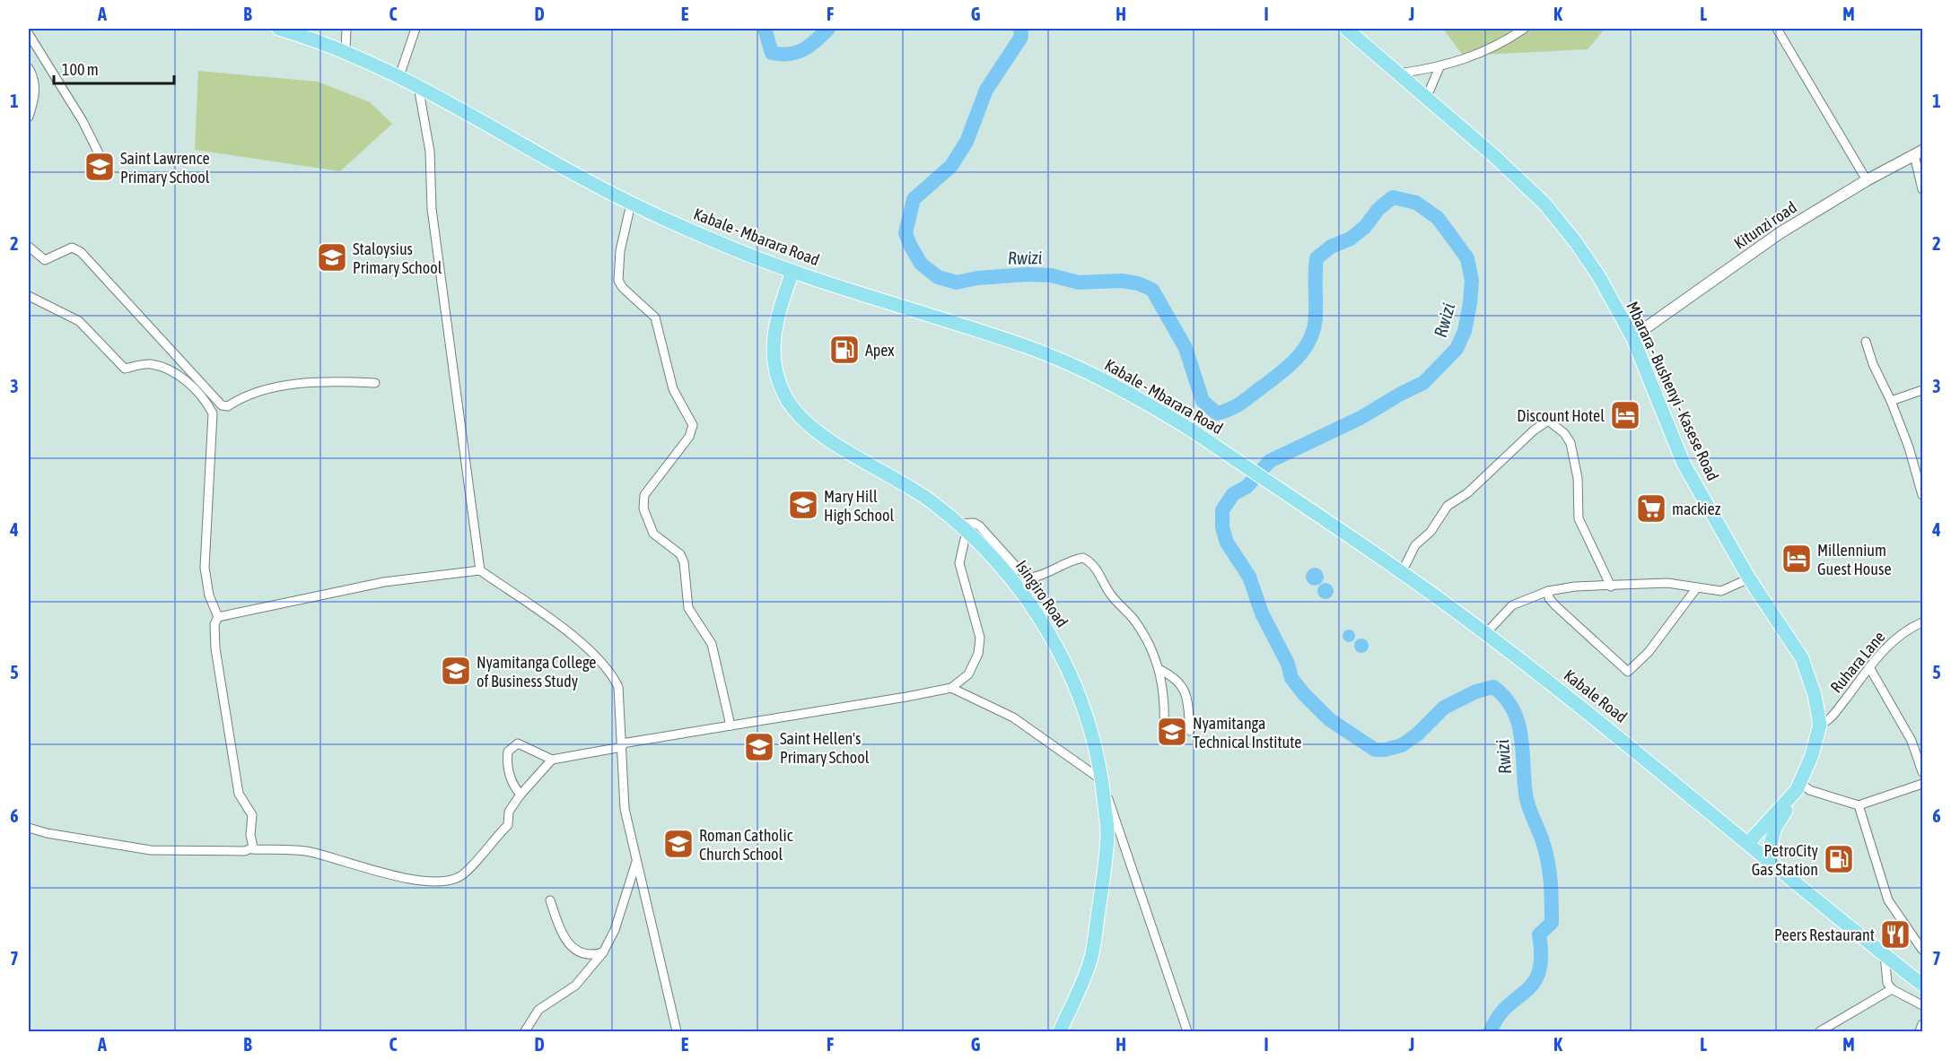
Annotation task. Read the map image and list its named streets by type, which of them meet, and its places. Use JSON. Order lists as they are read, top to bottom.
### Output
{
  "streets": {
    "main road": [
      "Kabale - Mbarara Road",
      "Mbarara - Bushenyi - Kasese Road",
      "Isingiro Road",
      "Kabale Road"
    ],
    "street": ["Kitunzi road", "Ruhara Lane"]
  },
  "crossings": [
    ["Kitunzi road", "Mbarara - Bushenyi - Kasese Road"],
    ["Kabale - Mbarara Road", "Isingiro Road"],
    ["Kabale - Mbarara Road", "Kabale Road"],
    ["Mbarara - Bushenyi - Kasese Road", "Ruhara Lane"],
    ["Mbarara - Bushenyi - Kasese Road", "Kabale Road"]
  ],
  "water": ["Rwizi"],
  "places": {
    "school or university": [
      "Saint Lawrence Primary School",
      "Staloysius Primary School",
      "Mary Hill High School",
      "Nyamitanga College of Business Study",
      "Nyamitanga Technical Institute",
      "Saint Hellen's Primary School",
      "Roman Catholic Church School"
    ],
    "fuel station": ["Apex", "PetroCity Gas Station"],
    "hotel": ["Discount Hotel", "Millennium Guest House"],
    "supermarket": ["mackiez"],
    "restaurant": ["Peers Restaurant"]
  },
  "scale_bar": "100 m",
  "grid": {
    "columns": [
      "A",
      "B",
      "C",
      "D",
      "E",
      "F",
      "G",
      "H",
      "I",
      "J",
      "K",
      "L",
      "M"
    ],
    "rows": [
      "1",
      "2",
      "3",
      "4",
      "5",
      "6",
      "7"
    ]
  }
}
